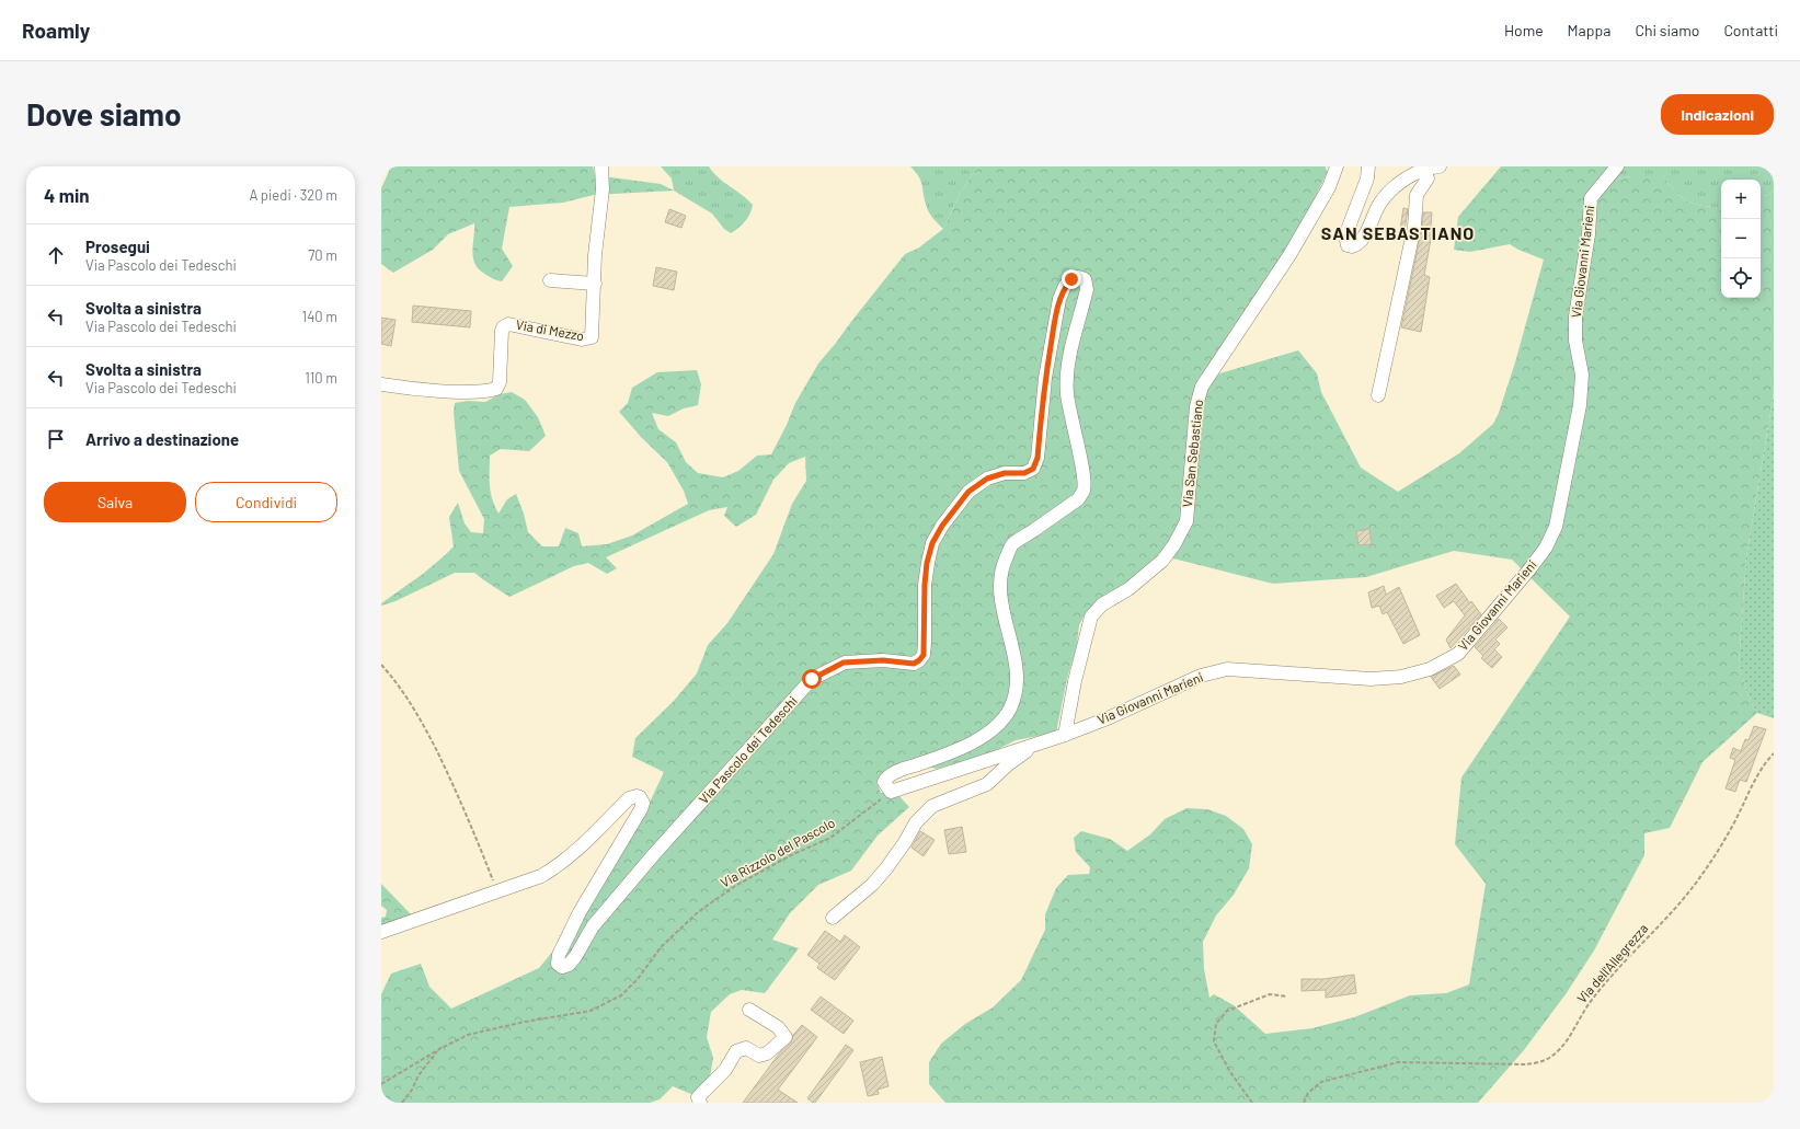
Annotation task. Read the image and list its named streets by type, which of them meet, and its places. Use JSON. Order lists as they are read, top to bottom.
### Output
{
  "streets": {
    "street": [
      "Via Giovanni Marieni",
      "Via di Mezzo",
      "Via San Sebastiano",
      "Via Pascolo dei Tedeschi"
    ],
    "path": ["Via Rizzolo del Pascolo", "Via dell'Allegrezza"]
  },
  "crossings": [
    ["Via Giovanni Marieni", "Via San Sebastiano"],
    ["Via Giovanni Marieni", "Via Pascolo dei Tedeschi"],
    ["Via Giovanni Marieni", "Via Rizzolo del Pascolo"],
    ["Via Pascolo dei Tedeschi", "Via Rizzolo del Pascolo"]
  ],
  "districts": ["SAN SEBASTIANO"],
  "page": {
    "header": "Roamly",
    "nav": [
      "Home",
      "Mappa",
      "Chi siamo",
      "Contatti"
    ],
    "buttons": [
      "Indicazioni",
      ["Salva", "Condividi"]
    ],
    "title": "Dove siamo",
    "heading": ["4 min", "A piedi · 320 m"],
    "map_buttons": ["+", "−"],
    "list": [
      ["Prosegui", "Via Pascolo dei Tedeschi", "70 m"],
      ["Svolta a sinistra", "Via Pascolo dei Tedeschi", "140 m"],
      ["Svolta a sinistra", "Via Pascolo dei Tedeschi", "110 m"],
      "Arrivo a destinazione"
    ]
  }
}
